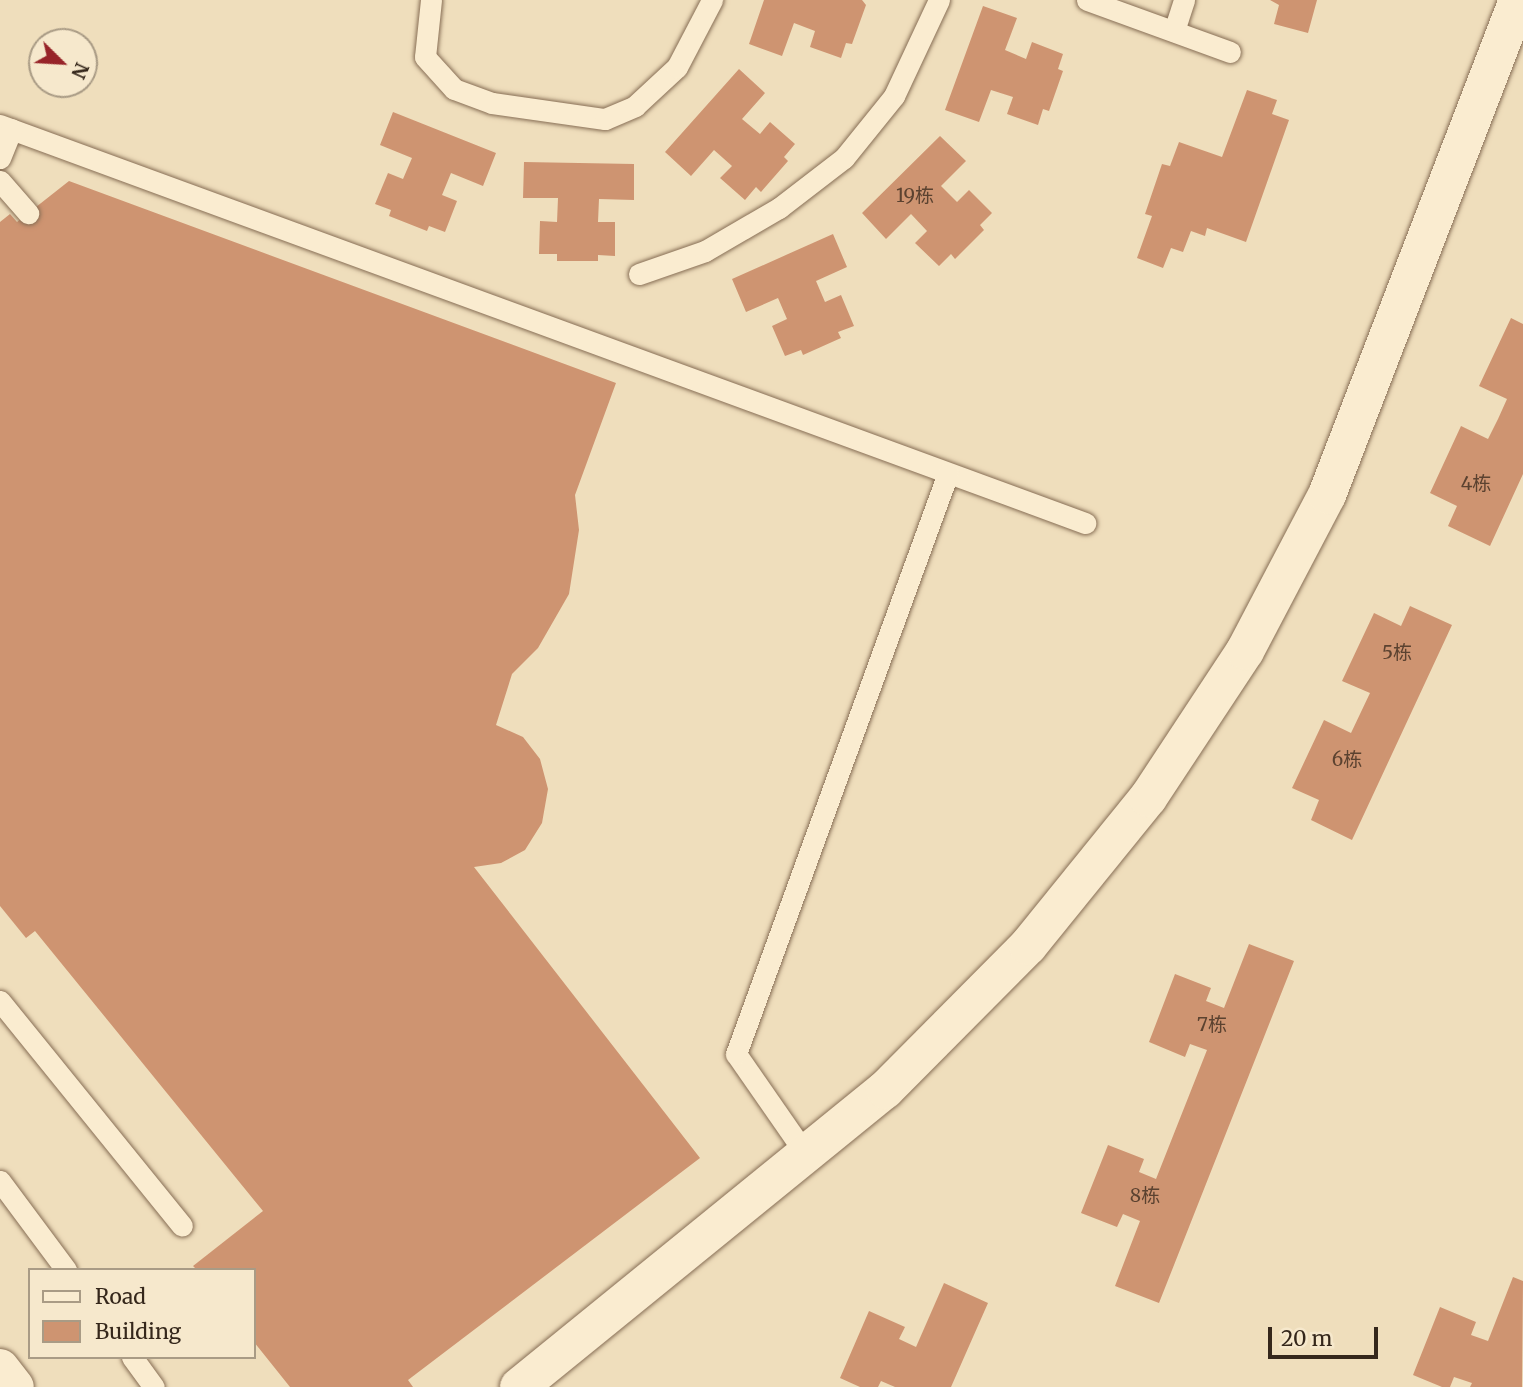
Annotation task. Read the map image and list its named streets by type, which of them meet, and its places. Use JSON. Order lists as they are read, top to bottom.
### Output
{
  "house_numbers": [
    "19栋",
    "4栋",
    "5栋",
    "6栋",
    "7栋",
    "8栋"
  ],
  "legend": ["Road", "Building"],
  "scale_bar": "20 m",
  "north": "bottom right"
}
